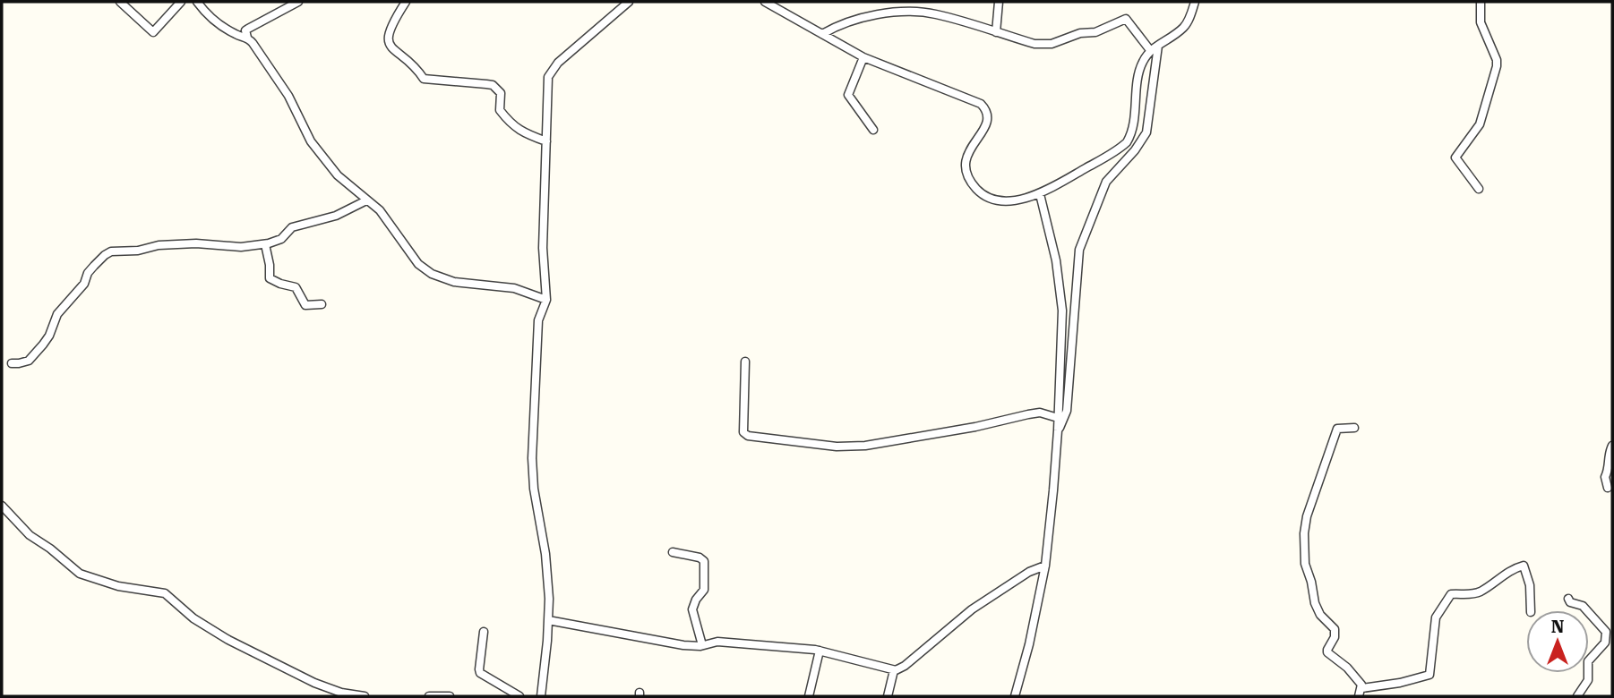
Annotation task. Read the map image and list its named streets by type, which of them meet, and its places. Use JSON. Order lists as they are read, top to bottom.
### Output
{
  "north": "top"
}
